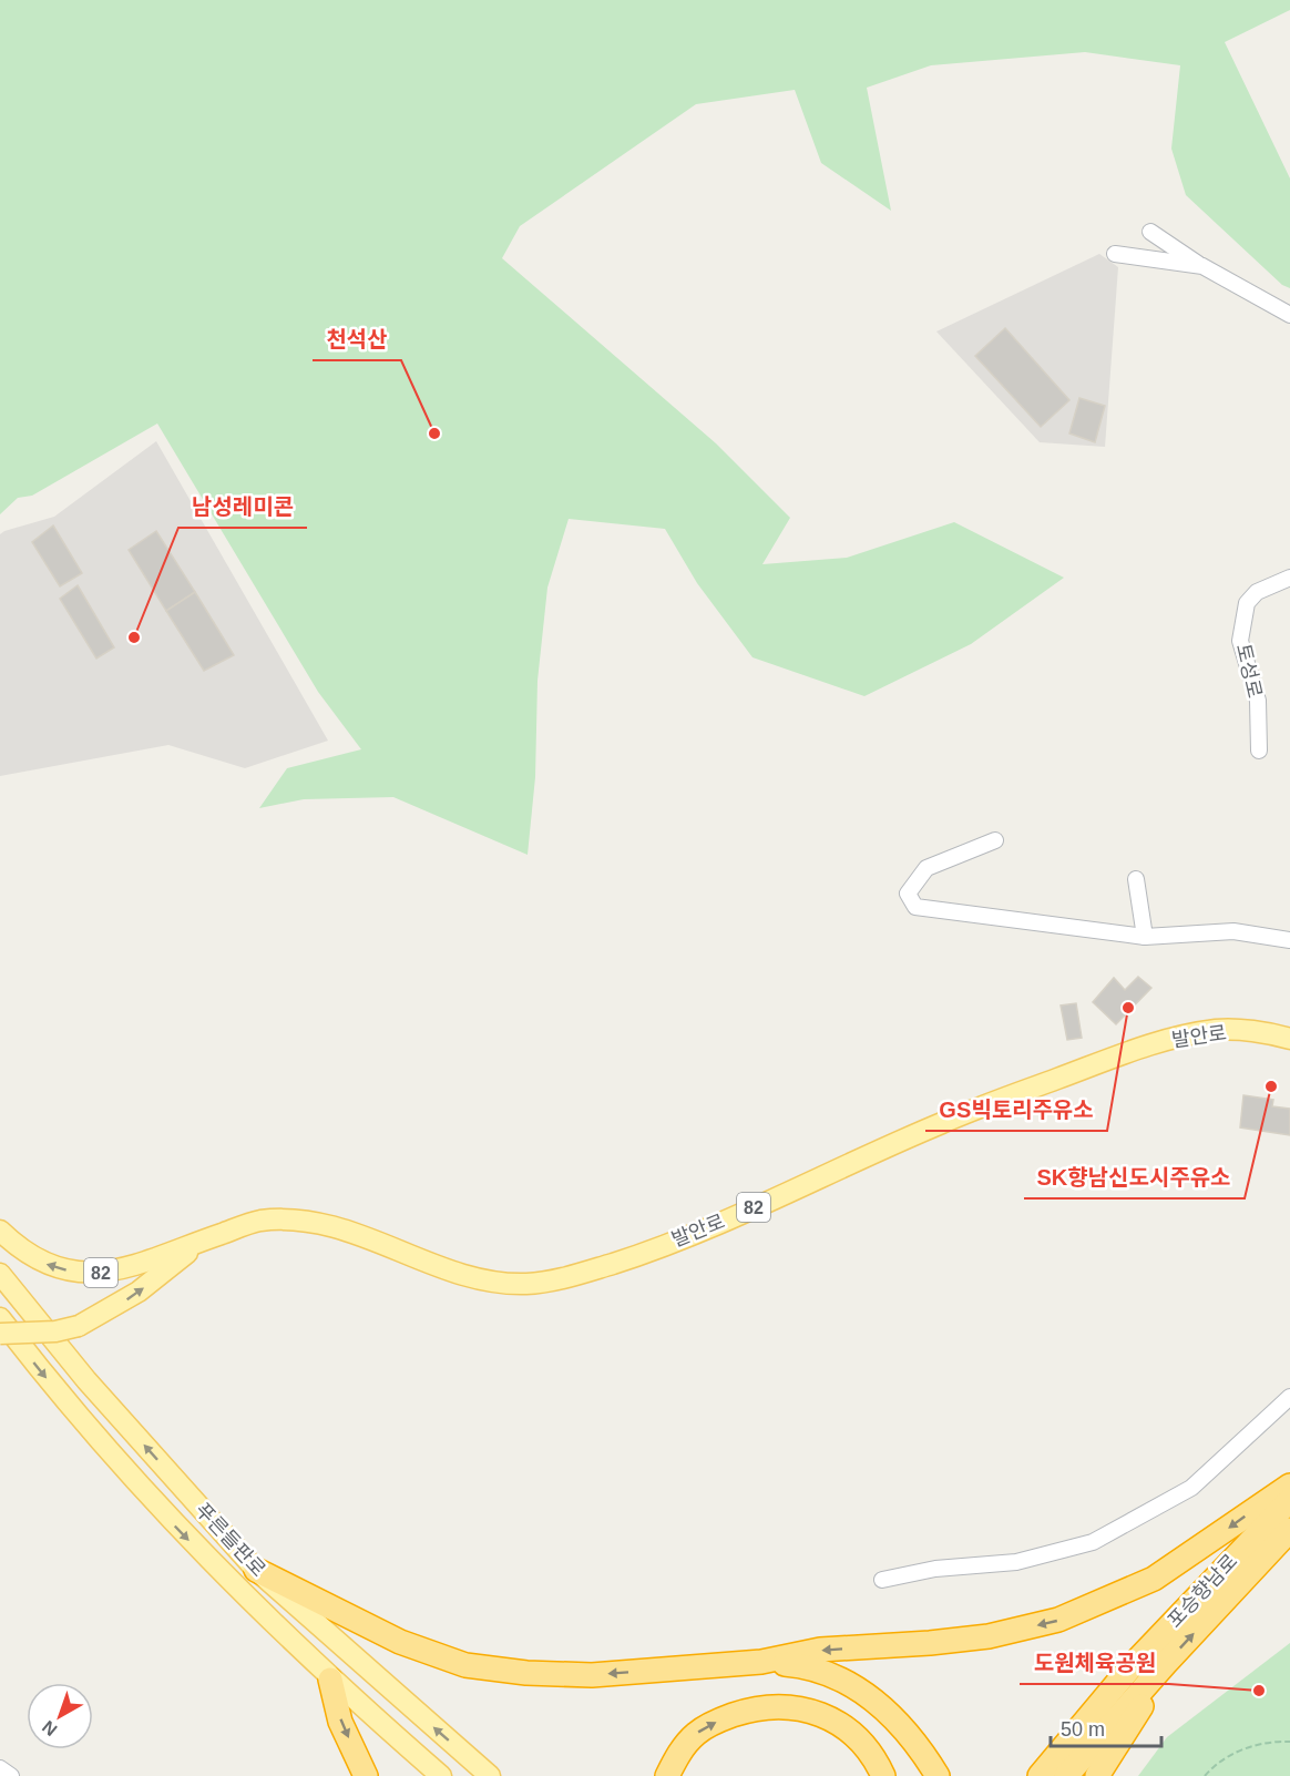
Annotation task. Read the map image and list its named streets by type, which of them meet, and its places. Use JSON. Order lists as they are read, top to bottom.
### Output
{
  "streets": {
    "highway": ["포승향남로"],
    "main road": ["발안로", "82", "푸른들판로"],
    "lane": ["토성로"]
  },
  "crossings": [
    ["발안로", "82"]
  ],
  "places": [
    "천석산",
    "남성레미콘",
    "GS빅토리주유소",
    "SK향남신도시주유소",
    "도원체육공원"
  ],
  "scale_bar": "50 m",
  "north": "bottom left"
}
